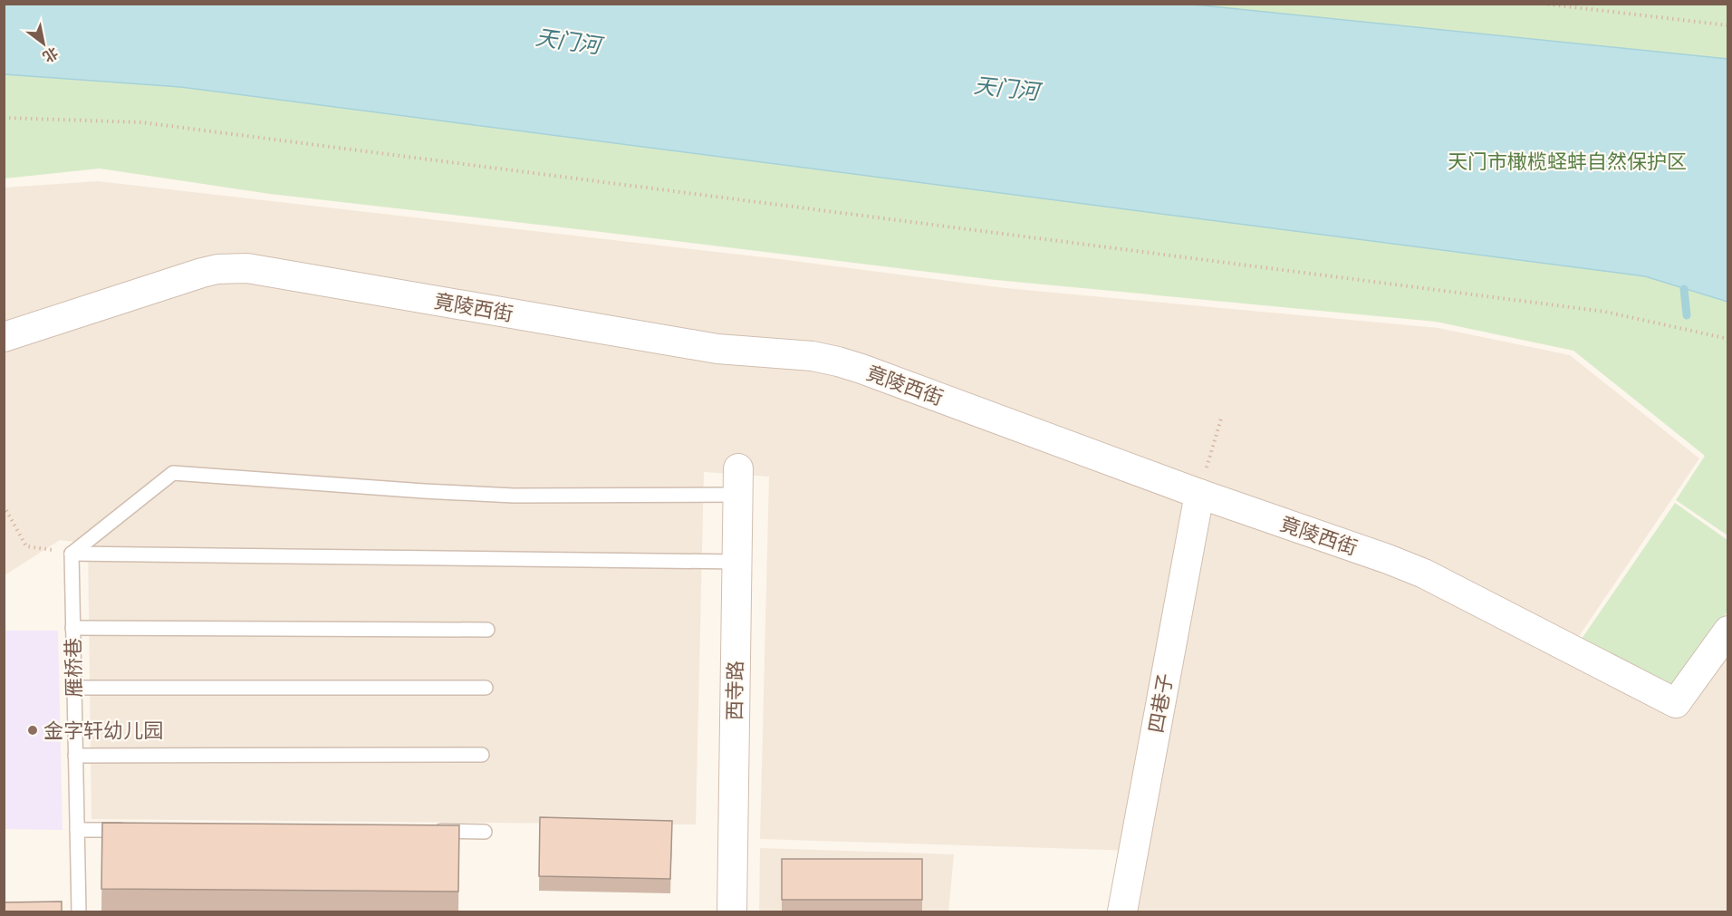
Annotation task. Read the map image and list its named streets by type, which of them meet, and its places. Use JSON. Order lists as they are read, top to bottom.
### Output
{
  "streets": {
    "street": ["竟陵西街", "西寺路", "四巷子"],
    "lane": ["雁桥巷"]
  },
  "crossings": [
    ["竟陵西街", "四巷子"]
  ],
  "water": ["天门河"],
  "parks": ["天门市橄榄蛏蚌自然保护区"],
  "places": ["金字轩幼儿园"],
  "north": "bottom right"
}
